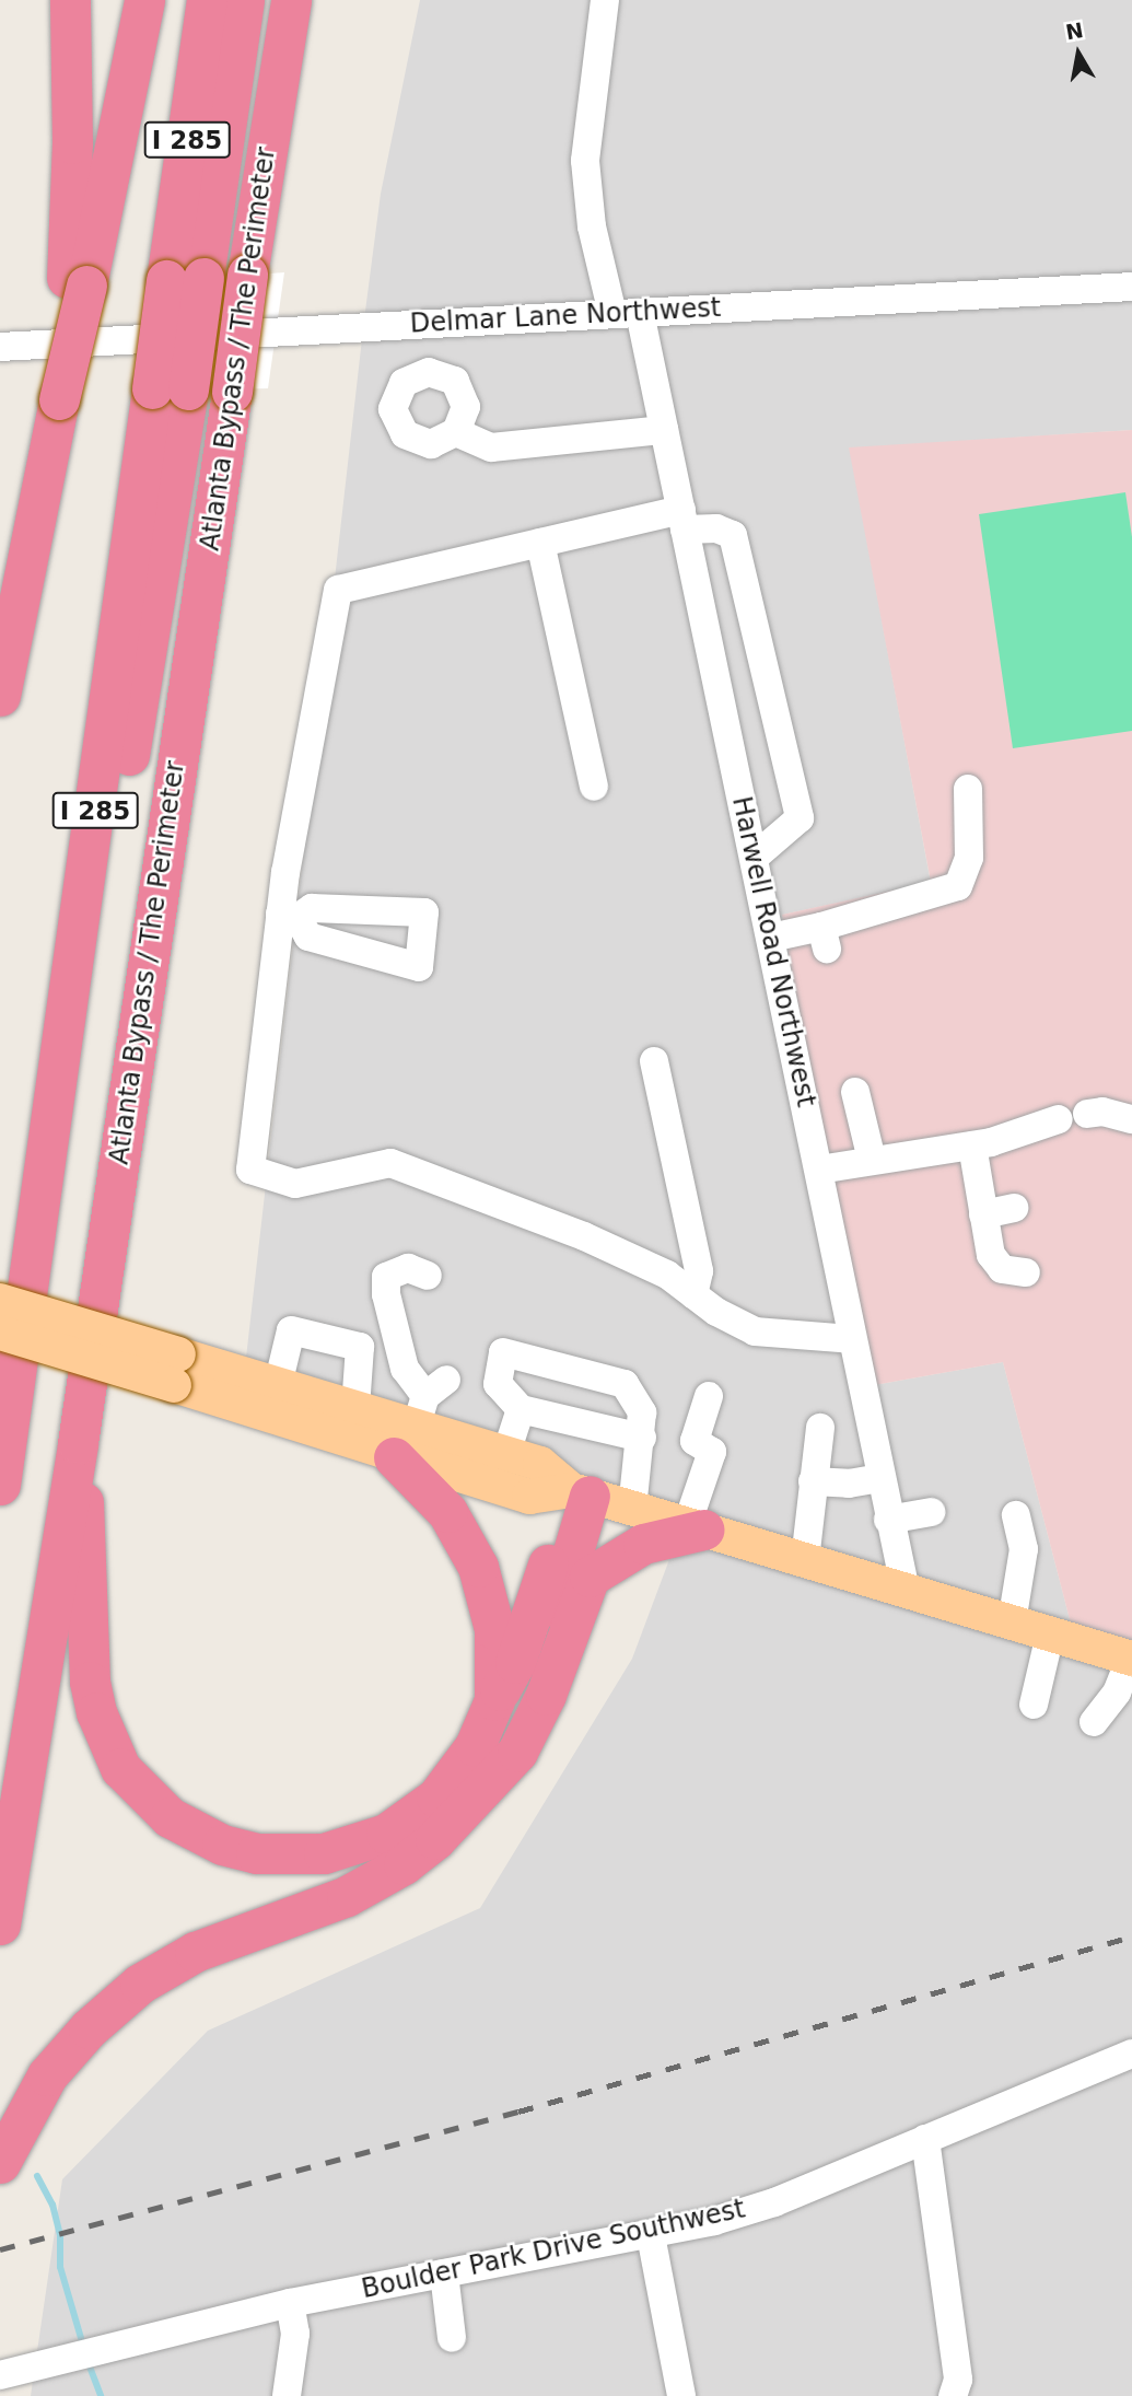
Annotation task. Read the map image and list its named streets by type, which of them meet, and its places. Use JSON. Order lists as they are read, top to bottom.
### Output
{
  "streets": {
    "highway": ["I 285", "Atlanta Bypass / The Perimeter"],
    "street": ["Delmar Lane Northwest", "Harwell Road Northwest", "Boulder Park Drive Southwest"]
  },
  "crossings": [
    ["Delmar Lane Northwest", "Harwell Road Northwest"]
  ],
  "north": "top"
}
